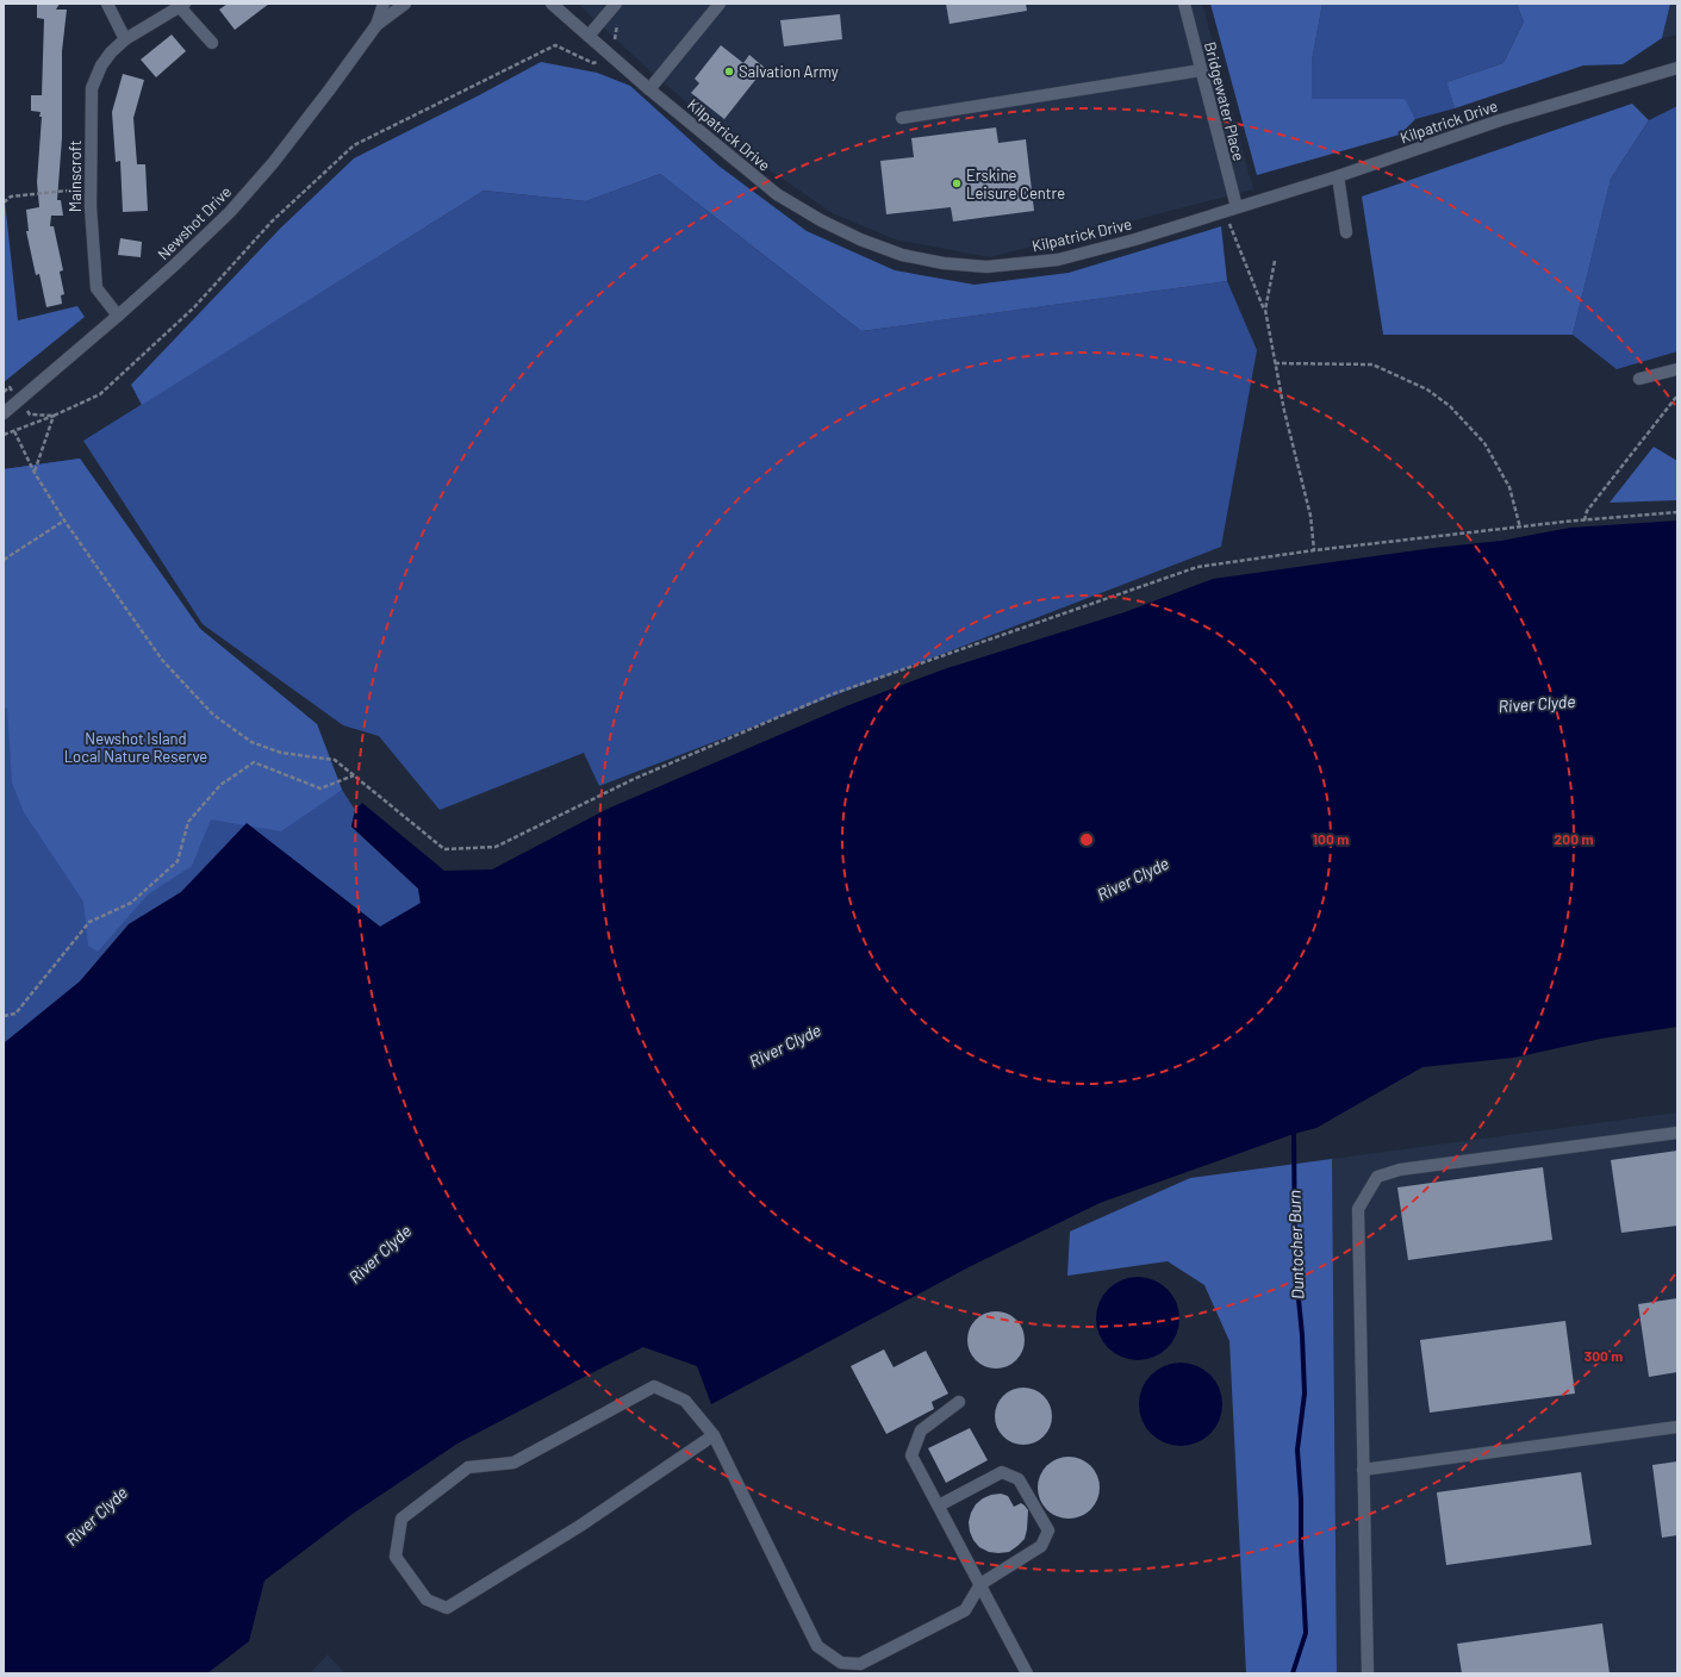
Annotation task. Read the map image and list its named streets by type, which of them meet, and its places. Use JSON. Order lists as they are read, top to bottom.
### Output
{
  "streets": {
    "street": [
      "Bridgewater Place",
      "Kilpatrick Drive",
      "Mainscroft",
      "Newshot Drive"
    ]
  },
  "crossings": [
    ["Bridgewater Place", "Kilpatrick Drive"],
    ["Mainscroft", "Newshot Drive"]
  ],
  "water": ["River Clyde", "Duntocher Burn"],
  "parks": ["Newshot Island Local Nature Reserve"],
  "places": ["Salvation Army", "Erskine Leisure Centre"],
  "rings": ["100 m", "200 m", "300 m"]
}
